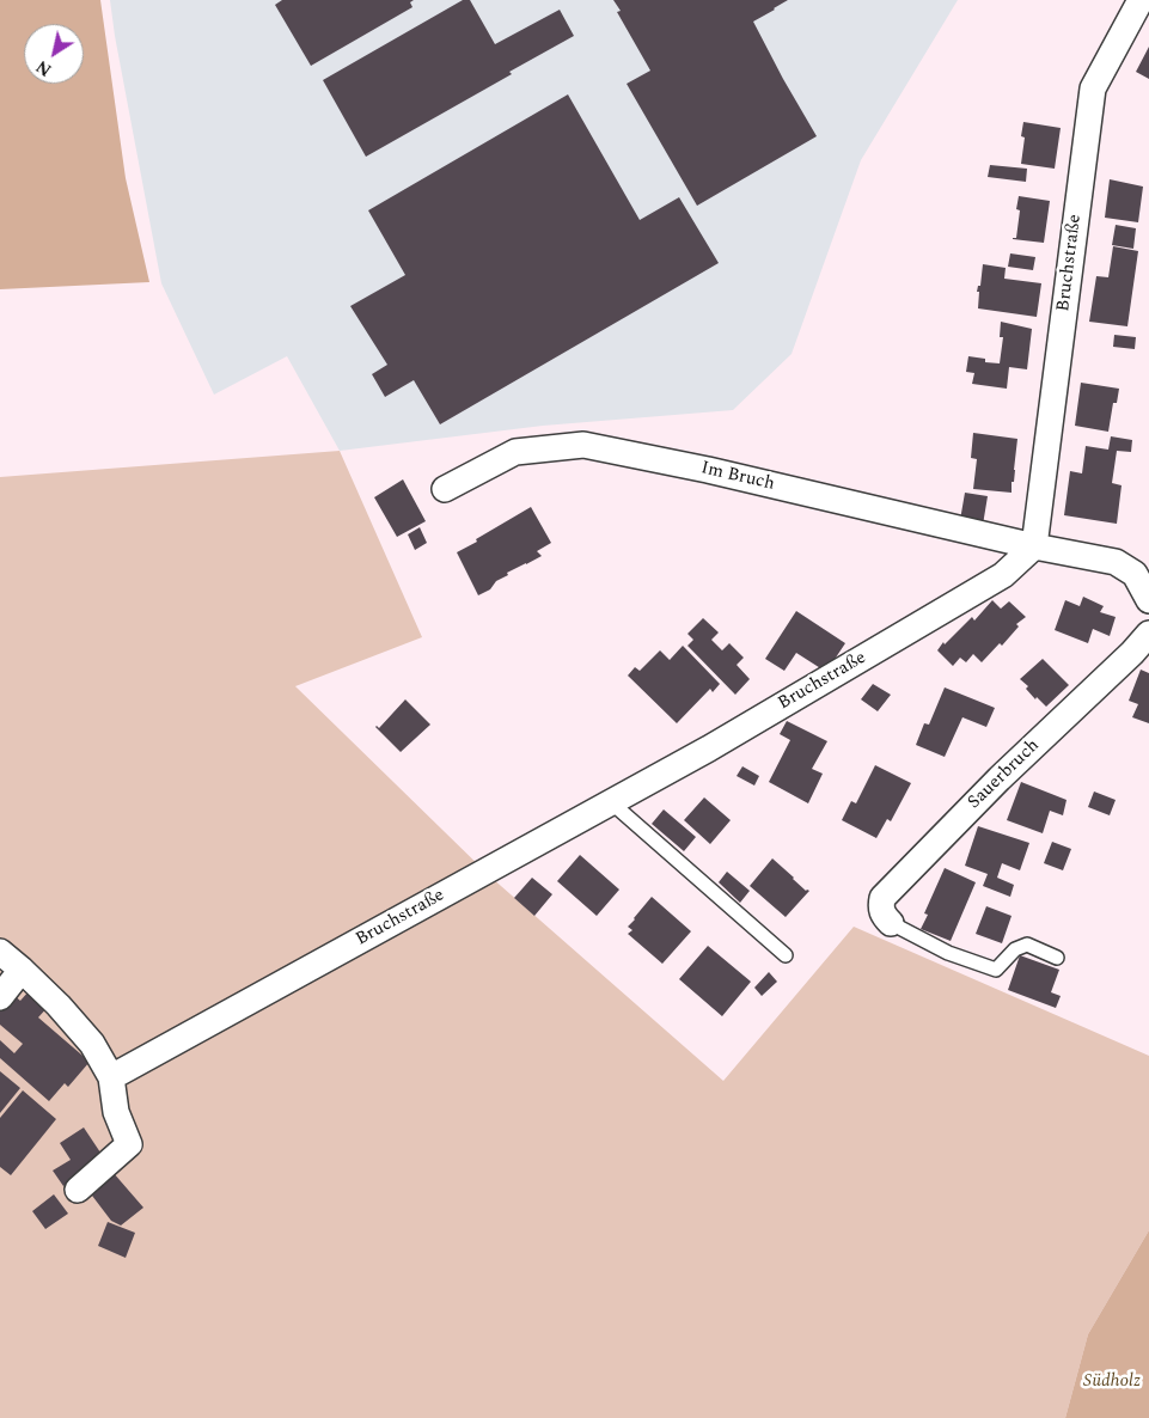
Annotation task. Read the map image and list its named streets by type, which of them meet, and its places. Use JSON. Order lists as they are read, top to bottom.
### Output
{
  "streets": {
    "street": ["Bruchstraße", "Im Bruch", "Sauerbruch"]
  },
  "crossings": [
    ["Bruchstraße", "Im Bruch"]
  ],
  "parks": ["Südholz"],
  "north": "bottom left"
}
